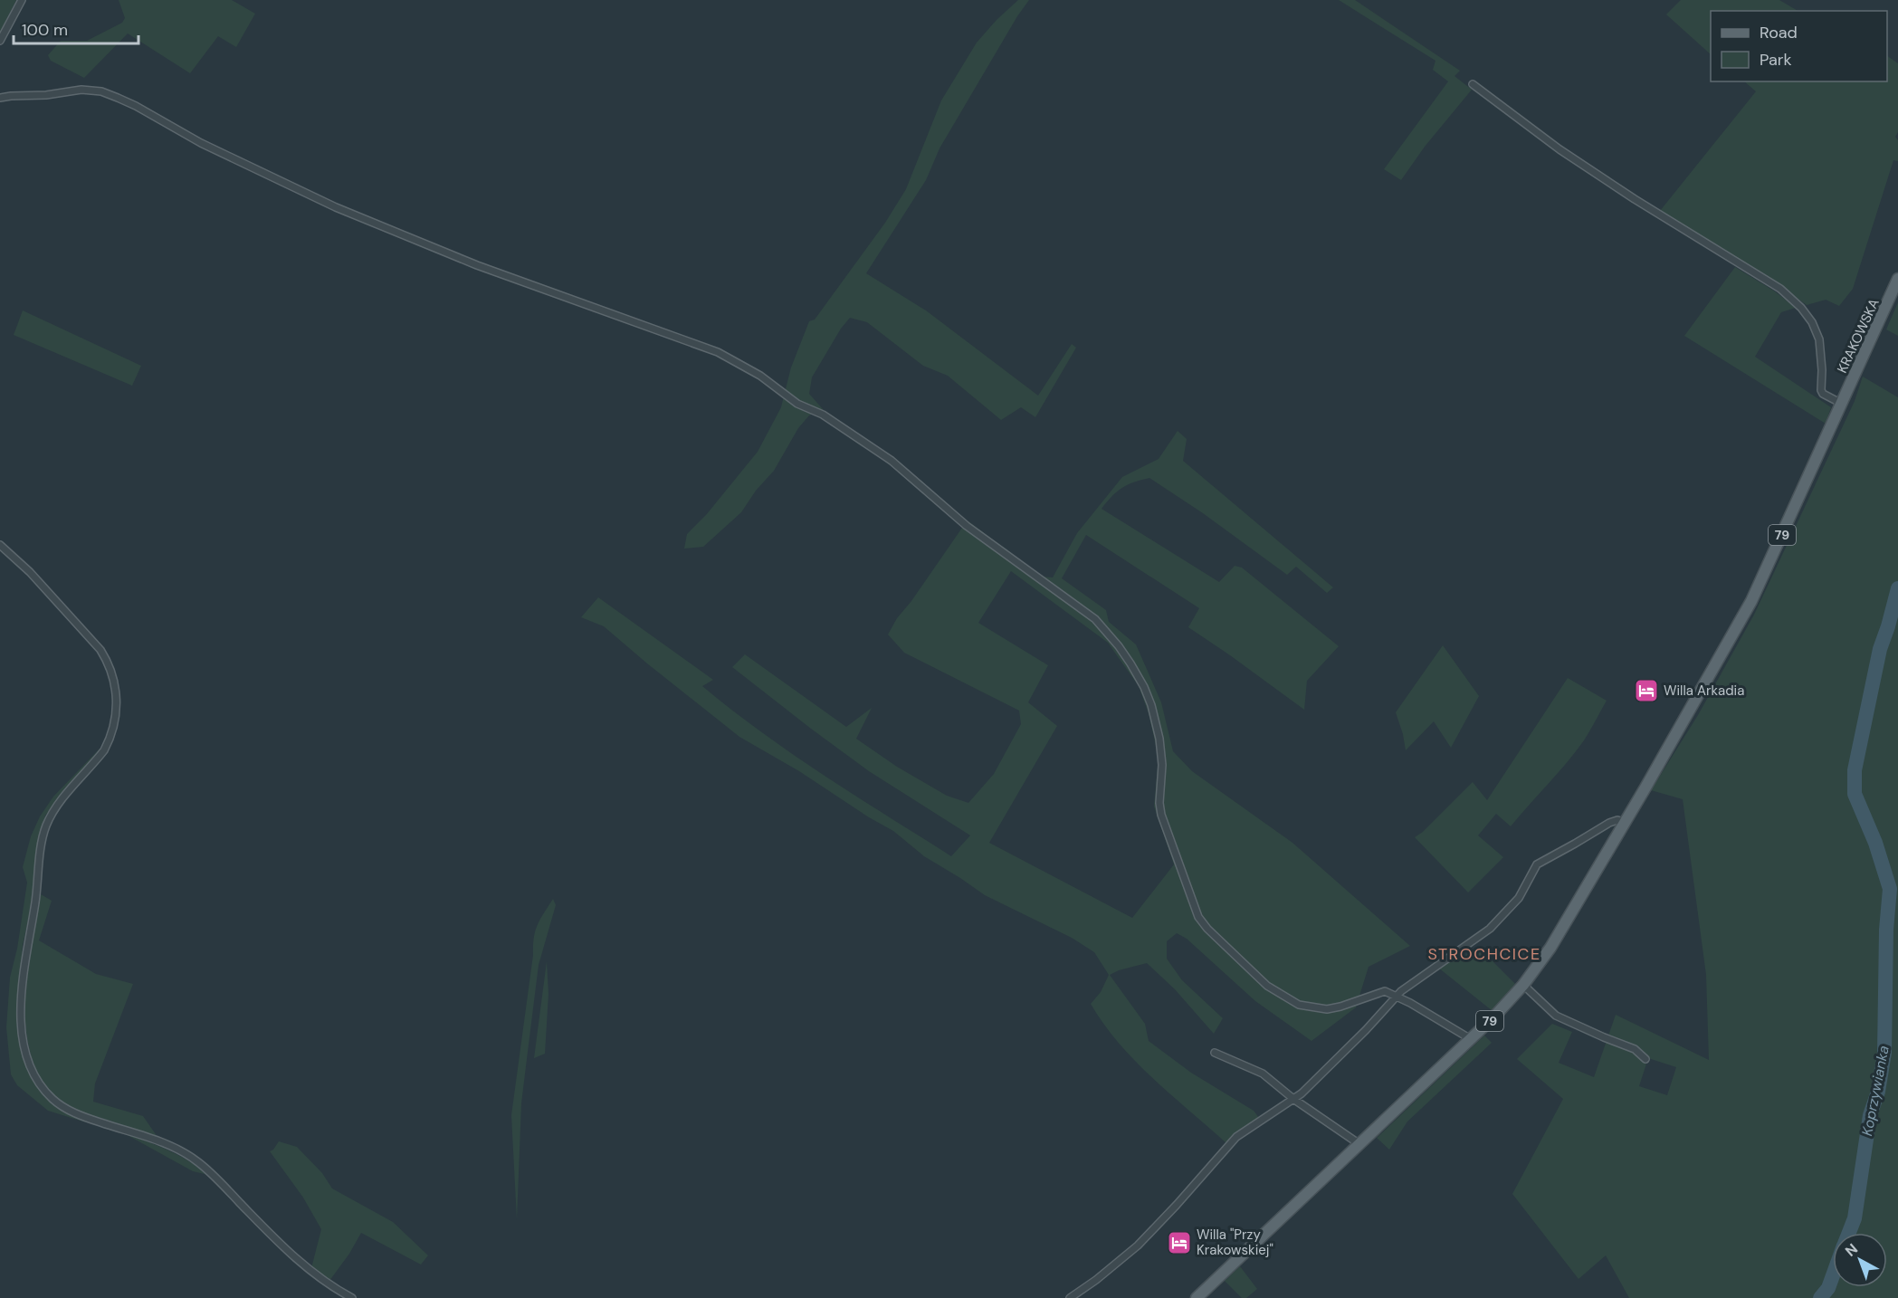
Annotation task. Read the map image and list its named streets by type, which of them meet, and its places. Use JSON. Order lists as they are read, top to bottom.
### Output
{
  "streets": {
    "main road": ["KRAKOWSKA", "79"]
  },
  "crossings": [
    ["KRAKOWSKA", "79"]
  ],
  "districts": ["STROCHCICE"],
  "water": ["Koprzywianka"],
  "places": {
    "hotel": ["Willa Arkadia", "Willa \"Przy Krakowskiej\""]
  },
  "legend": ["Road", "Park"],
  "scale_bar": "100 m",
  "north": "top left"
}
